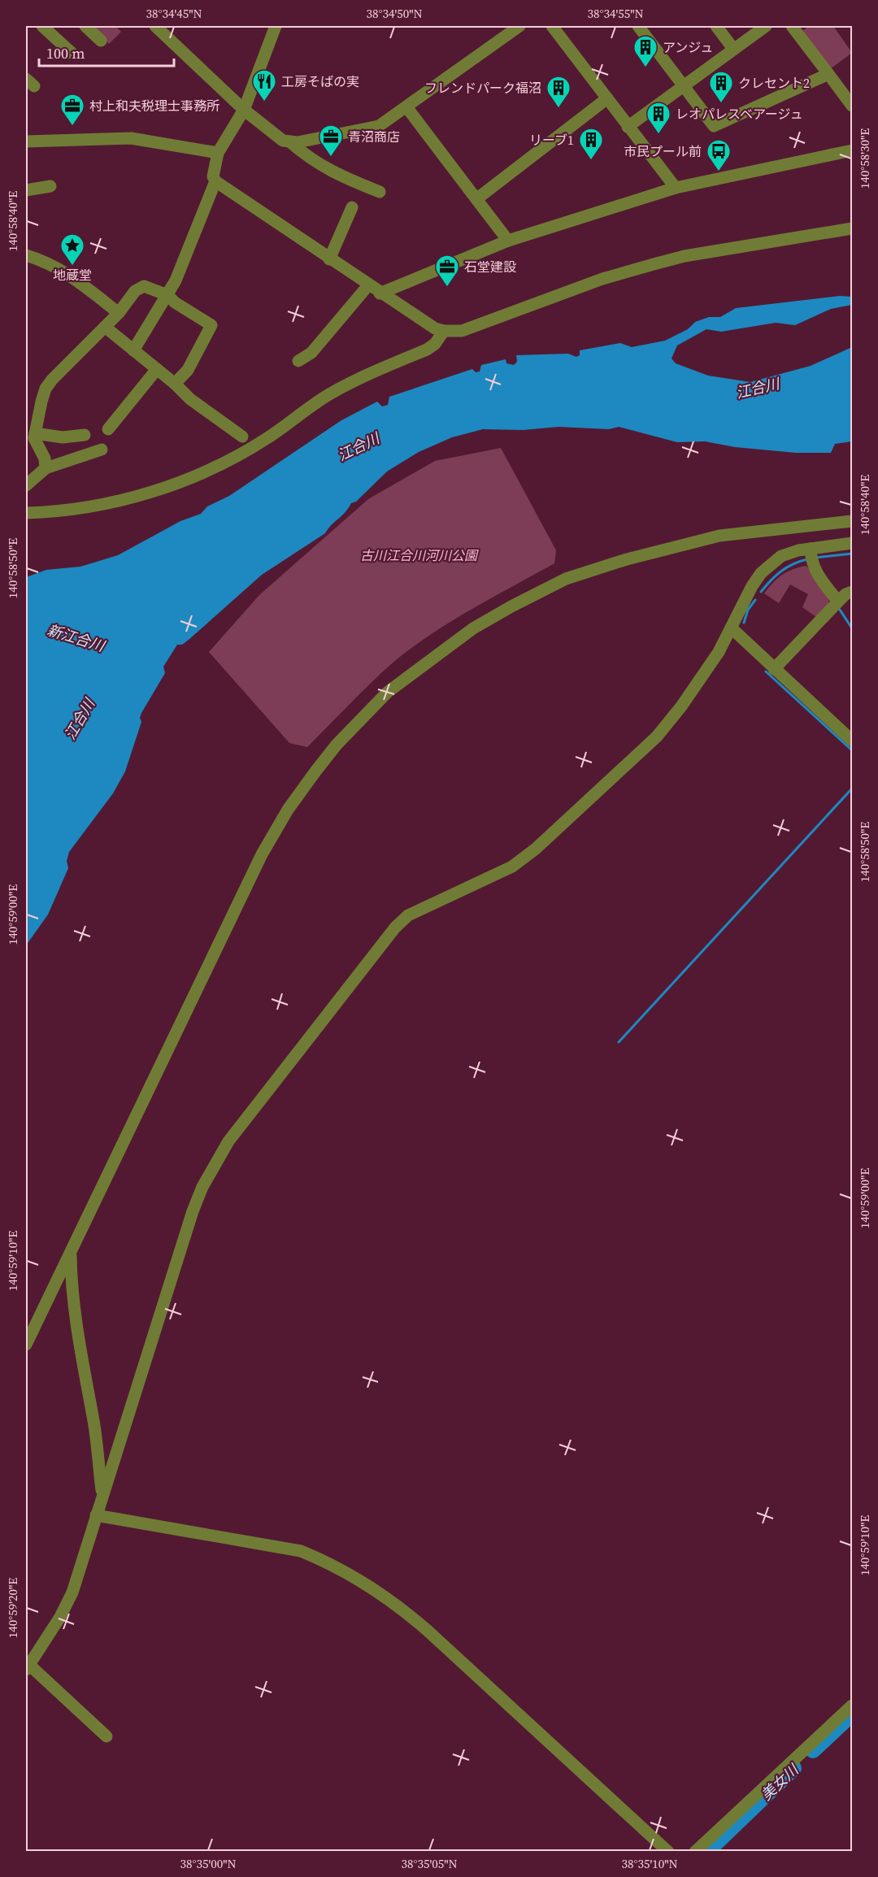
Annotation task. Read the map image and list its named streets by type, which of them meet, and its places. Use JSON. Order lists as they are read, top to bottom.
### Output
{
  "water": ["江合川", "新江合川", "美女川"],
  "parks": ["古川江合川河川公園"],
  "places": {
    "building": [
      "アンジュ",
      "クレセント2",
      "フレンドパーク福沼",
      "レオパレスベアージュ",
      "リーブ1"
    ],
    "restaurant": ["工房そばの実"],
    "office": ["村上和夫税理士事務所", "青沼商店", "石堂建設"],
    "bus stop": ["市民プール前"],
    "place": ["地蔵堂"]
  },
  "scale_bar": "100 m",
  "coordinates": [
    "38°34'45\"N",
    "38°34'50\"N",
    "38°34'55\"N",
    "140°58'30\"E",
    "140°58'40\"E",
    "140°58'50\"E",
    "140°59'00\"E",
    "140°59'10\"E",
    "140°59'20\"E",
    "38°35'00\"N",
    "38°35'05\"N",
    "38°35'10\"N"
  ]
}
